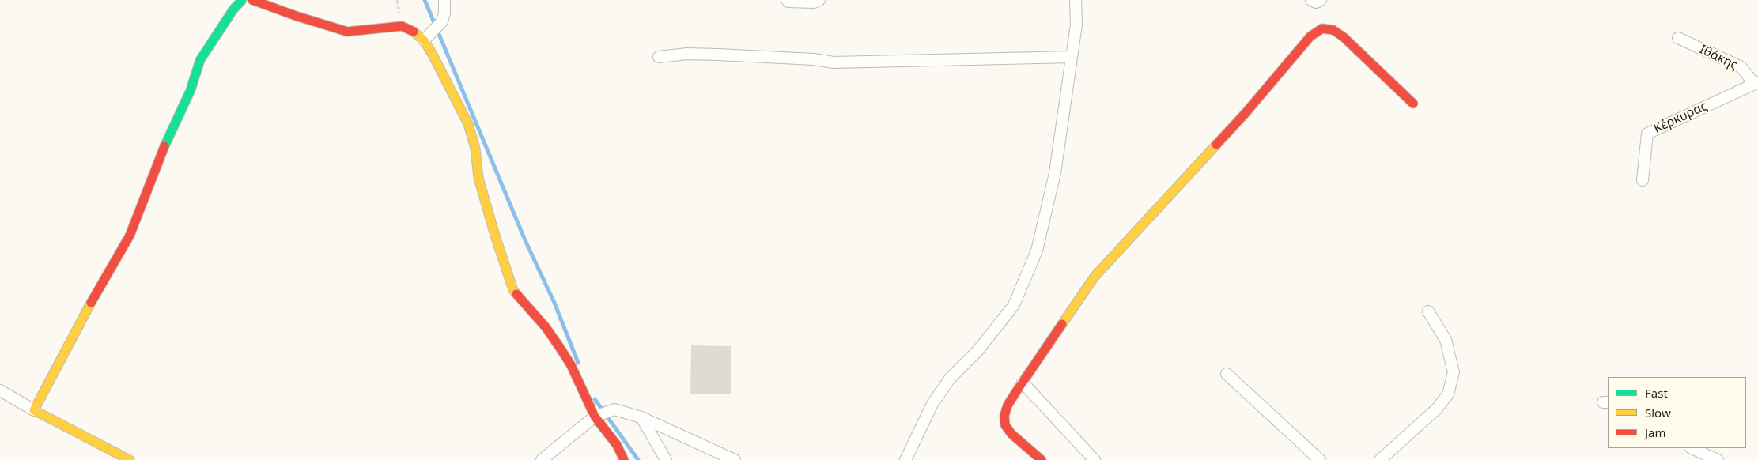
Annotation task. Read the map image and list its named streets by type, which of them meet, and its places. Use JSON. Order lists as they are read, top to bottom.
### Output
{
  "streets": {
    "street": ["Ιθάκης", "Κέρκυρας"]
  },
  "crossings": [
    ["Ιθάκης", "Κέρκυρας"]
  ],
  "legend": ["Fast", "Slow", "Jam"]
}
